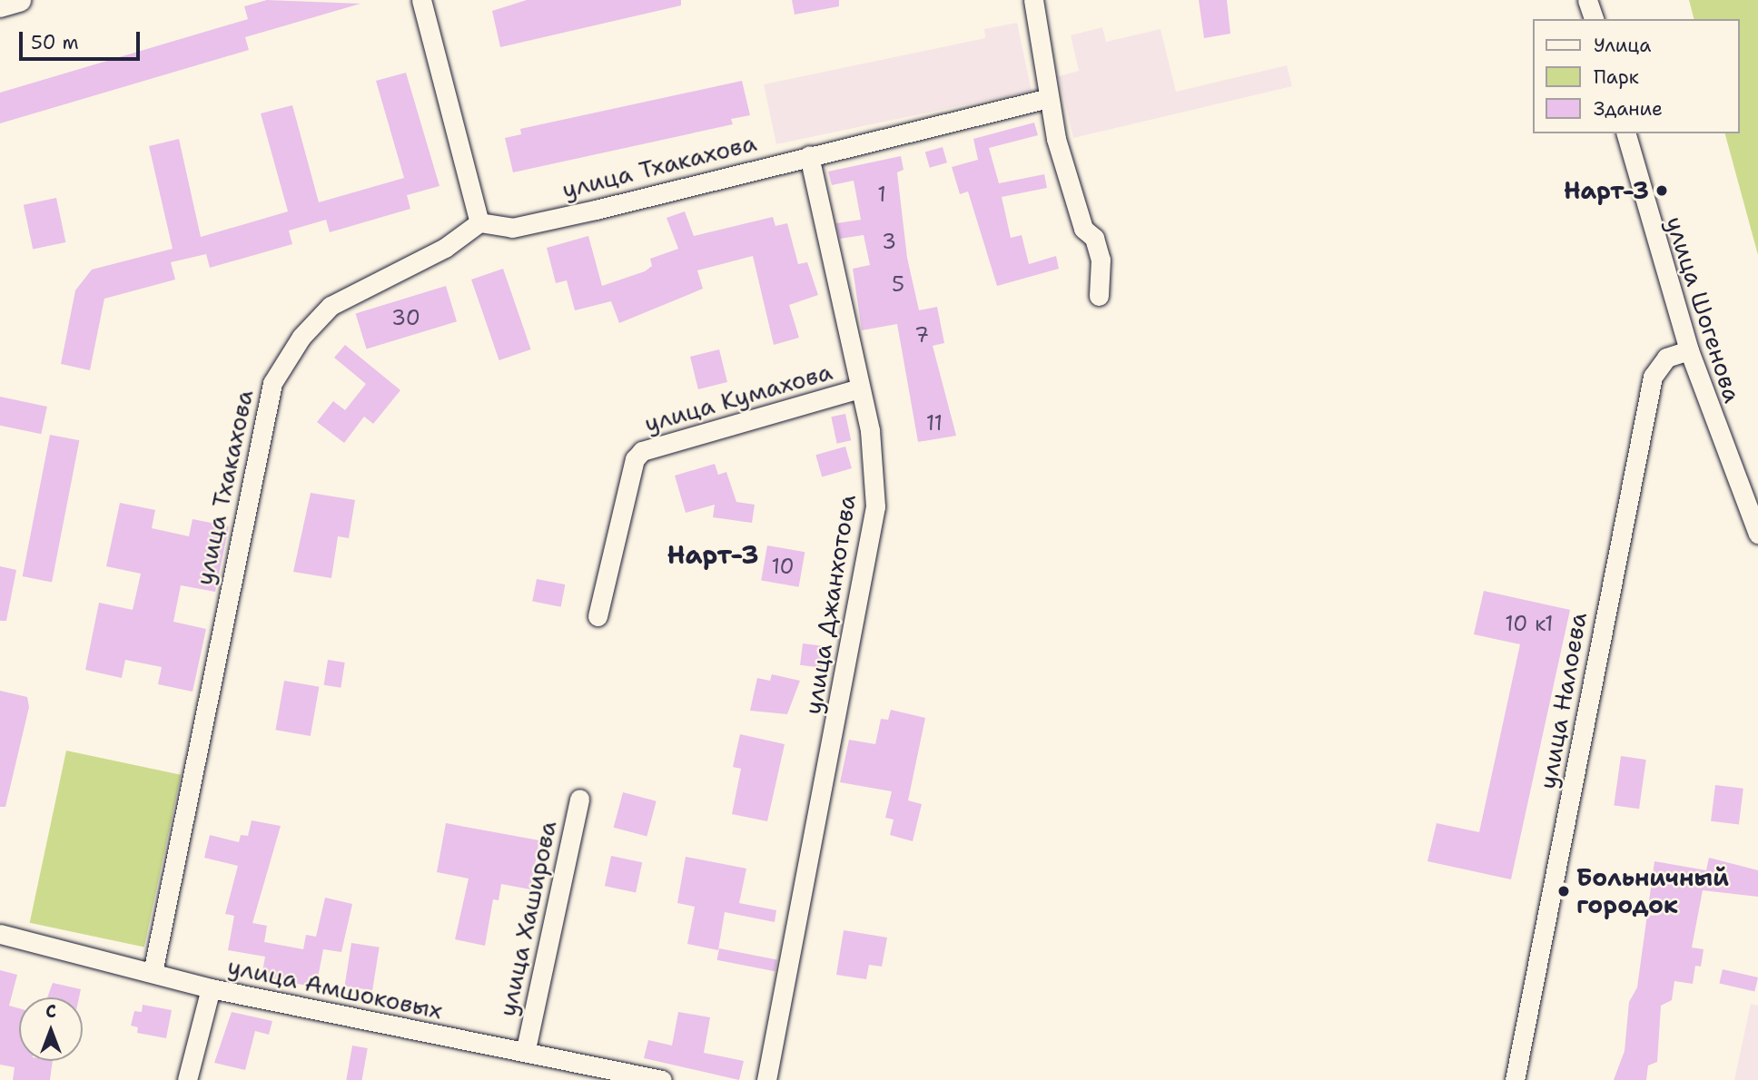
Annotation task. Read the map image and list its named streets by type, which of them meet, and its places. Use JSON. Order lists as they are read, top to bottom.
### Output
{
  "streets": {
    "street": [
      "улица Тхакахова",
      "улица Шогенова",
      "улица Кумахова",
      "улица Джанхотова",
      "улица Налоева",
      "улица Хаширова",
      "улица Амшоковых"
    ]
  },
  "crossings": [
    ["улица Тхакахова", "улица Джанхотова"],
    ["улица Тхакахова", "улица Амшоковых"],
    ["улица Шогенова", "улица Налоева"],
    ["улица Кумахова", "улица Джанхотова"],
    ["улица Хаширова", "улица Амшоковых"]
  ],
  "districts": ["Нарт-3"],
  "places": ["Нарт-3", "Больничный городок"],
  "house_numbers": [
    "1",
    "3",
    "5",
    "30",
    "7",
    "11",
    "10",
    "10 к1"
  ],
  "legend": ["Улица", "Парк", "Здание"],
  "scale_bar": "50 m",
  "north": "top"
}
